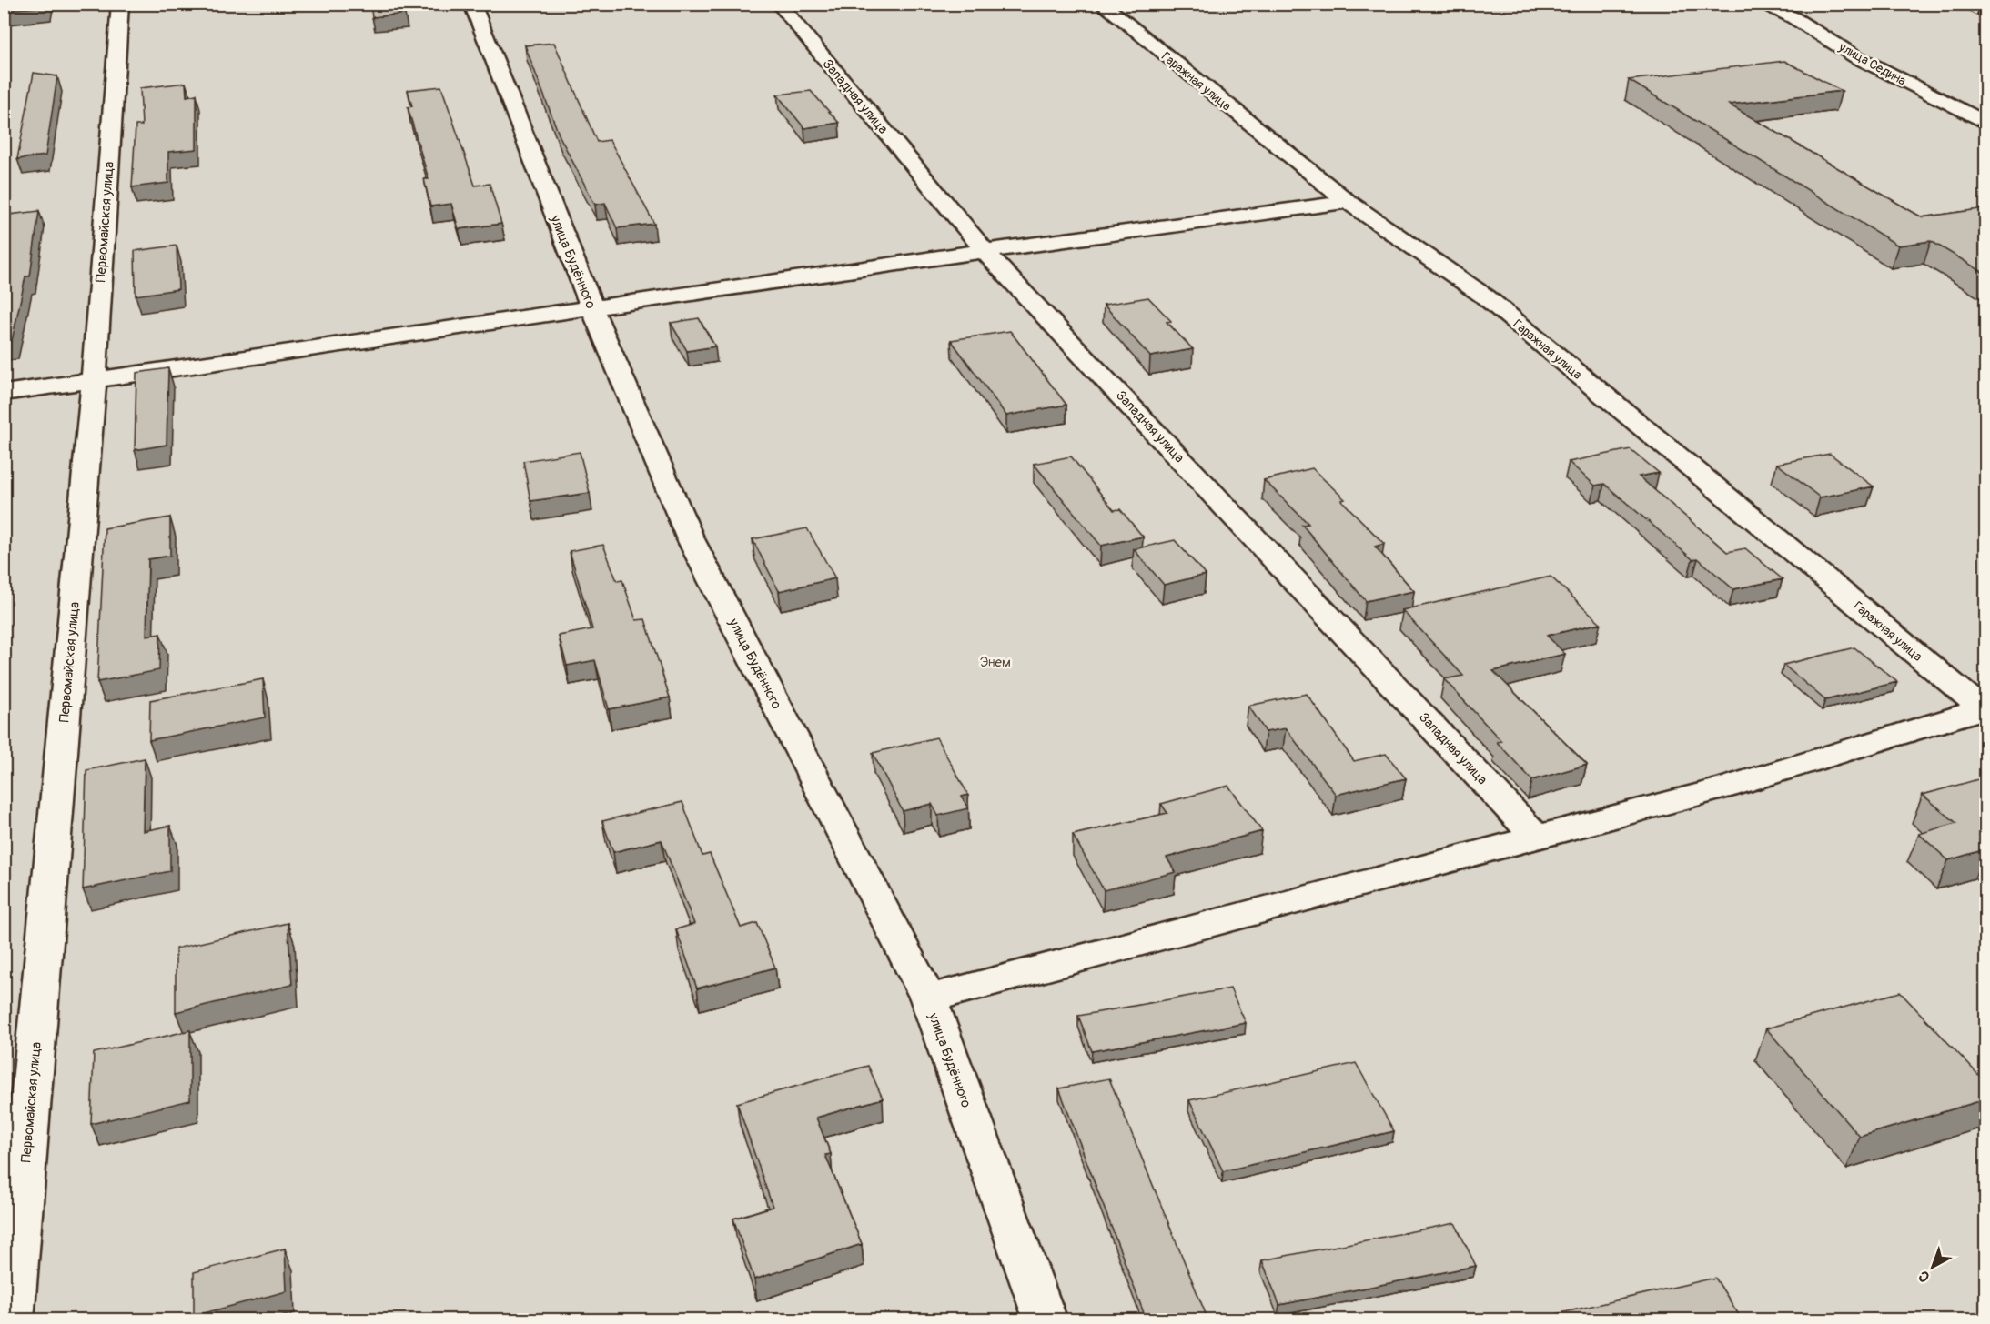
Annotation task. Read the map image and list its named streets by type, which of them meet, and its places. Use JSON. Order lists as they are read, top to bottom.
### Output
{
  "streets": {
    "street": [
      "улица Седина",
      "Гаражная улица",
      "Западная улица",
      "Первомайская улица",
      "улица Будённого"
    ]
  },
  "crossings": [
    ["Гаражная улица", "Западная улица"]
  ],
  "parks": ["Энем"],
  "north": "bottom left"
}
